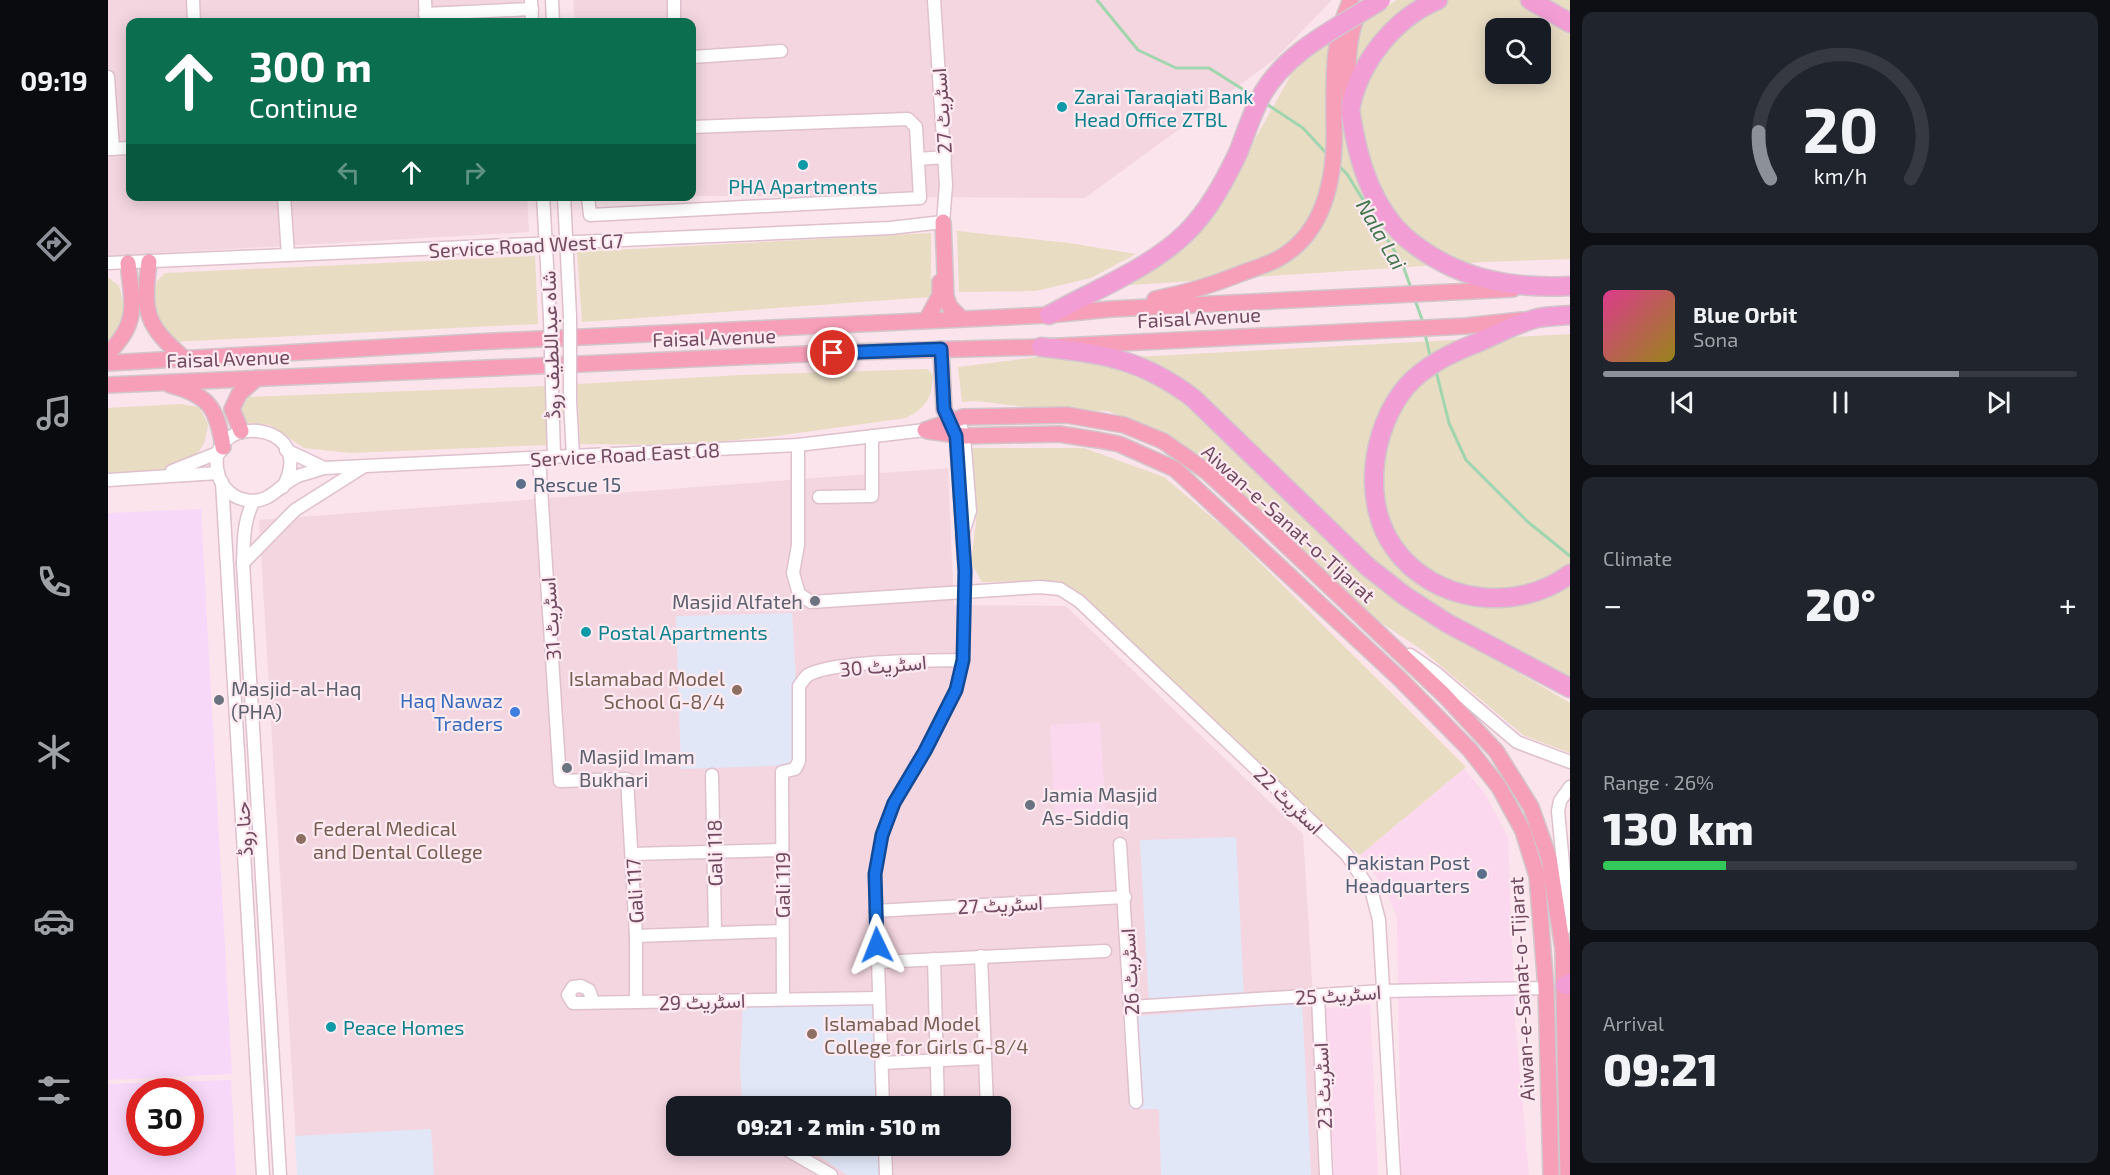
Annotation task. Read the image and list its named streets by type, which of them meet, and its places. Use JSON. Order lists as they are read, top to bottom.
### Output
{
  "streets": {
    "main road": ["Faisal Avenue", "Aiwan-e-Sanat-o-Tijarat"],
    "street": [
      "اسٹریٹ 27",
      "Service Road West G7",
      "شاہ عبداللطیف روڈ",
      "Service Road East G8",
      "اسٹریٹ 31",
      "اسٹریٹ 30",
      "اسٹریٹ 22",
      "حنا روڈ",
      "Gali 118",
      "Gali 119",
      "Gali 117",
      "اسٹریٹ 26",
      "اسٹریٹ 25",
      "اسٹریٹ 29",
      "اسٹریٹ 23"
    ]
  },
  "crossings": [
    ["اسٹریٹ 27", "Service Road West G7"],
    ["اسٹریٹ 27", "اسٹریٹ 26"],
    ["Service Road West G7", "شاہ عبداللطیف روڈ"],
    ["شاہ عبداللطیف روڈ", "Service Road East G8"],
    ["Service Road East G8", "Aiwan-e-Sanat-o-Tijarat"],
    ["Service Road East G8", "اسٹریٹ 31"],
    ["Service Road East G8", "اسٹریٹ 22"],
    ["Aiwan-e-Sanat-o-Tijarat", "اسٹریٹ 25"],
    ["اسٹریٹ 31", "Gali 117"],
    ["اسٹریٹ 30", "Gali 119"],
    ["اسٹریٹ 22", "اسٹریٹ 25"],
    ["Gali 119", "اسٹریٹ 29"],
    ["Gali 117", "اسٹریٹ 29"],
    ["اسٹریٹ 26", "اسٹریٹ 25"],
    ["اسٹریٹ 25", "اسٹریٹ 23"]
  ],
  "water": ["Nala Lai"],
  "places": [
    "Zarai Taraqiati Bank Head Office ZTBL",
    "PHA Apartments",
    "Rescue 15",
    "Masjid Alfateh",
    "Postal Apartments",
    "Islamabad Model School G-8/4",
    "Masjid-al-Haq (PHA)",
    "Haq Nawaz Traders",
    "Masjid Imam Bukhari",
    "Jamia Masjid As-Siddiq",
    "Federal Medical and Dental College",
    "Pakistan Post Headquarters",
    "Peace Homes",
    "Islamabad Model College for Girls G-8/4"
  ],
  "page": {
    "tabs": "09:19",
    "turn": ["300 m", "Continue"],
    "song": ["Blue Orbit", "Sona"],
    "tile": [
      "Climate",
      ["Range · 26%", "130 km"],
      ["Arrival", "09:21"]
    ],
    "heat": ["−", "20°", "+"],
    "limit": "30",
    "trip": "09:21 · 2 min · 510 m",
    "gauge": ["20", "km/h"]
  }
}
